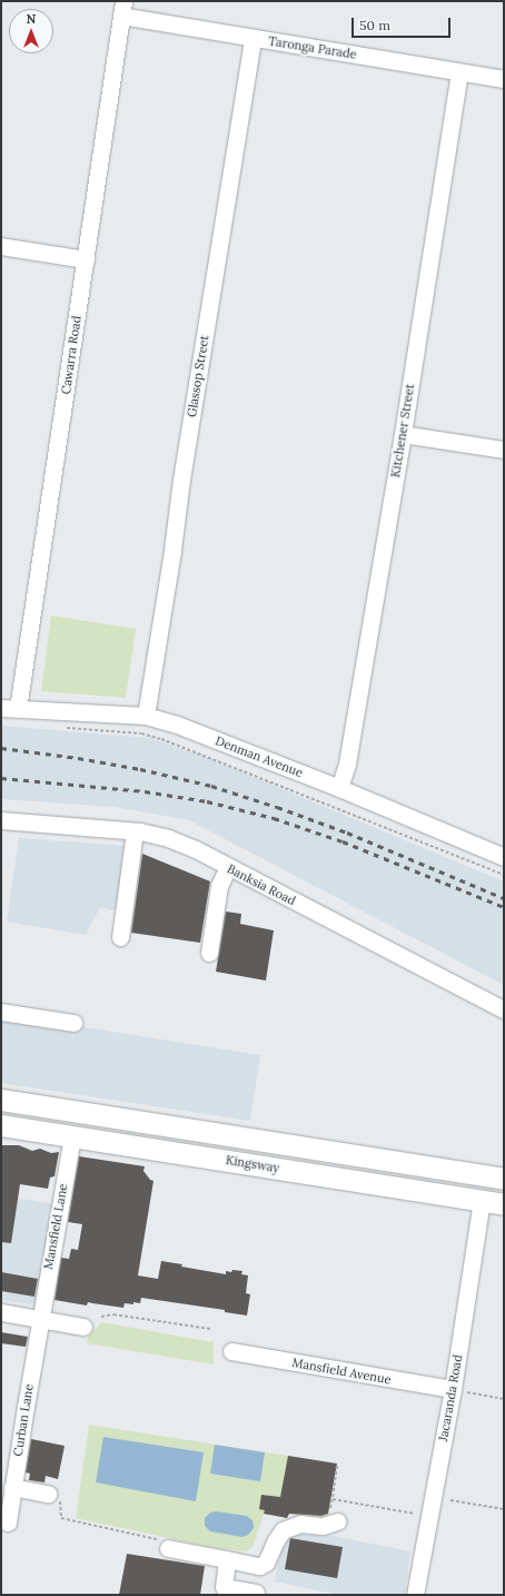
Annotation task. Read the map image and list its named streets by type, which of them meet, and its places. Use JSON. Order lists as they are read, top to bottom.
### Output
{
  "streets": {
    "main road": ["Kingsway"],
    "street": [
      "Taronga Parade",
      "Cawarra Road",
      "Glassop Street",
      "Kitchener Street",
      "Denman Avenue",
      "Banksia Road",
      "Mansfield Lane",
      "Mansfield Avenue",
      "Jacaranda Road",
      "Curban Lane"
    ]
  },
  "crossings": [
    ["Taronga Parade", "Cawarra Road"],
    ["Taronga Parade", "Glassop Street"],
    ["Taronga Parade", "Kitchener Street"],
    ["Cawarra Road", "Denman Avenue"],
    ["Glassop Street", "Denman Avenue"],
    ["Kitchener Street", "Denman Avenue"],
    ["Kingsway", "Mansfield Lane"],
    ["Kingsway", "Jacaranda Road"],
    ["Mansfield Lane", "Curban Lane"],
    ["Mansfield Avenue", "Jacaranda Road"]
  ],
  "scale_bar": "50 m",
  "north": "top"
}
